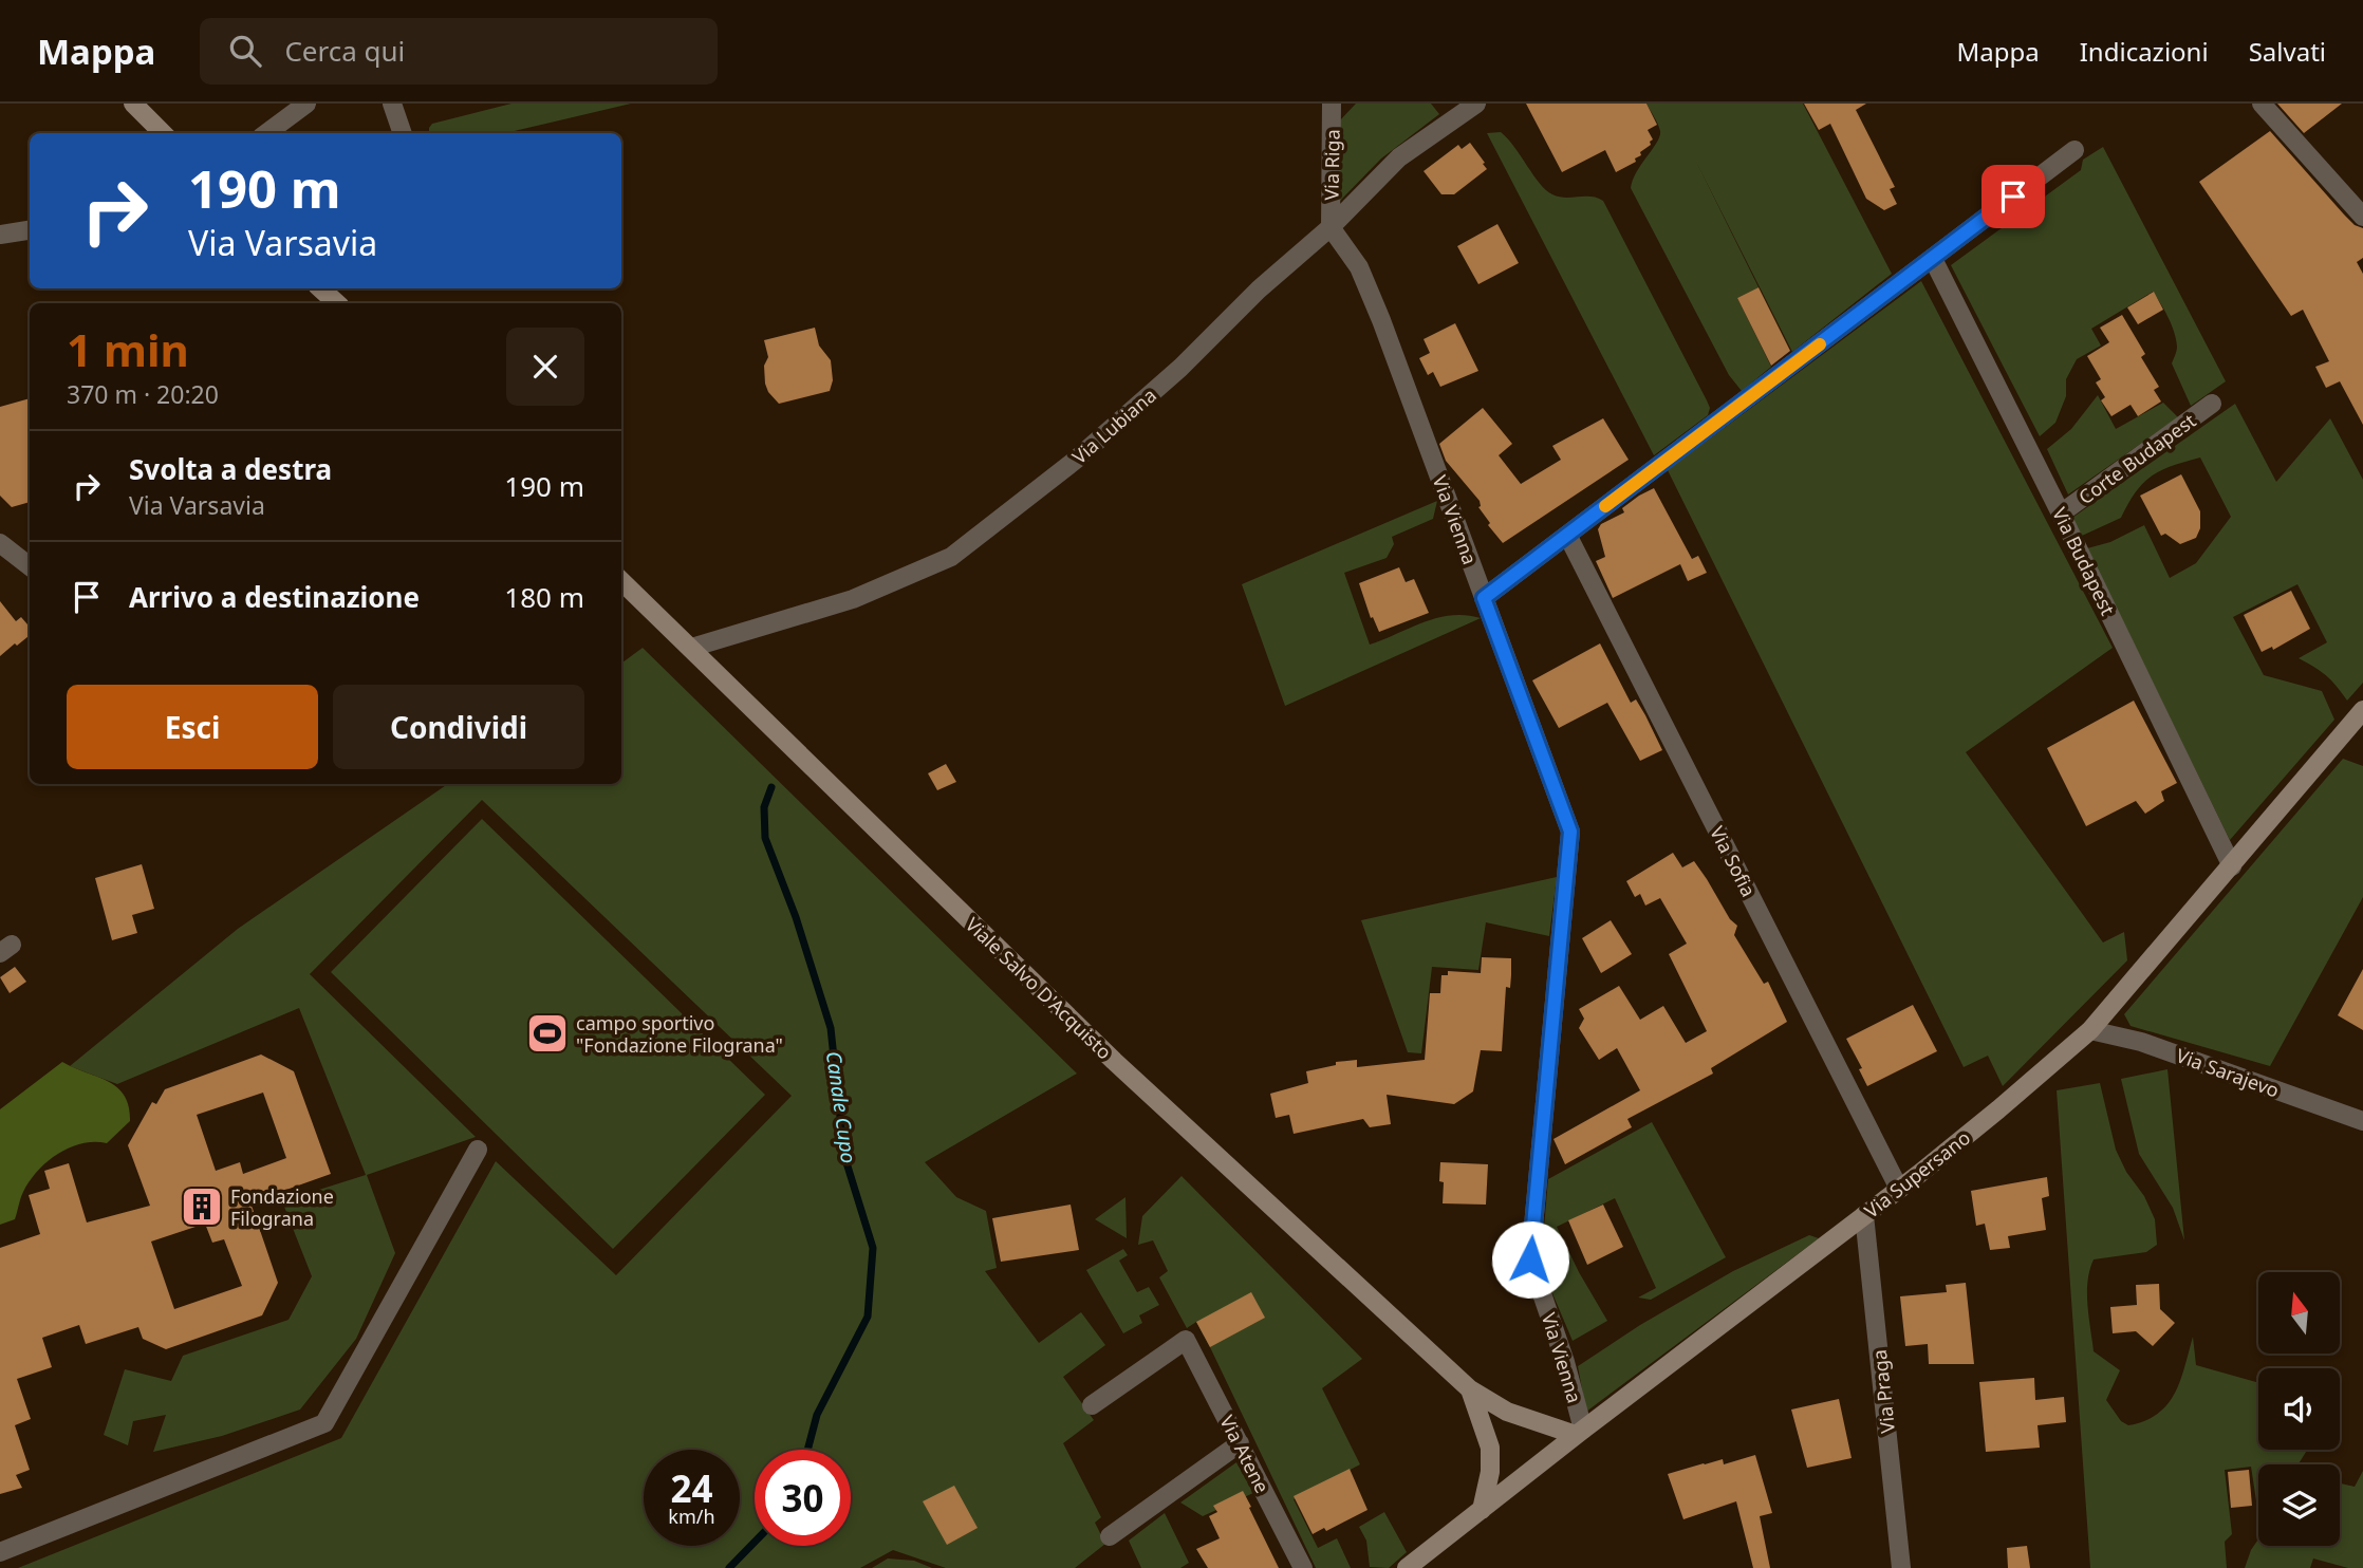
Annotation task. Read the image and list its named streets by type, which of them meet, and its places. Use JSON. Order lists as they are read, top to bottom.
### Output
{
  "streets": {
    "street": [
      "Via Riga",
      "Via Lubiana",
      "Corte Budapest",
      "Via Vienna",
      "Via Budapest",
      "Via Sofia",
      "Viale Salvo D'Acquisto",
      "Via Sarajevo",
      "Via Supersano",
      "Via Praga",
      "Via Atene"
    ]
  },
  "crossings": [
    ["Via Riga", "Via Lubiana"],
    ["Via Riga", "Via Vienna"],
    ["Via Lubiana", "Via Vienna"],
    ["Via Lubiana", "Viale Salvo D'Acquisto"],
    ["Corte Budapest", "Via Budapest"],
    ["Via Vienna", "Viale Salvo D'Acquisto"],
    ["Via Vienna", "Via Supersano"],
    ["Via Budapest", "Via Supersano"],
    ["Via Sofia", "Via Supersano"],
    ["Viale Salvo D'Acquisto", "Via Supersano"],
    ["Via Sarajevo", "Via Supersano"],
    ["Via Supersano", "Via Praga"]
  ],
  "water": ["Canale Cupo"],
  "places": {
    "sports": ["campo sportivo \"Fondazione Filograna\""],
    "building": ["Fondazione Filograna"]
  },
  "north": "top",
  "page": {
    "header": "Mappa",
    "search": "Cerca qui",
    "nav": ["Mappa", "Indicazioni", "Salvati"],
    "turn": ["190 m", "Via Varsavia"],
    "heading": ["1 min", "370 m · 20:20"],
    "list": [
      {
        "name": "Svolta a destra",
        "note": "Via Varsavia",
        "value": "190 m"
      },
      {
        "name": "Arrivo a destinazione",
        "value": "180 m"
      }
    ],
    "buttons": ["Esci", "Condividi"],
    "speed": "24 km/h",
    "limit": "30"
  }
}
